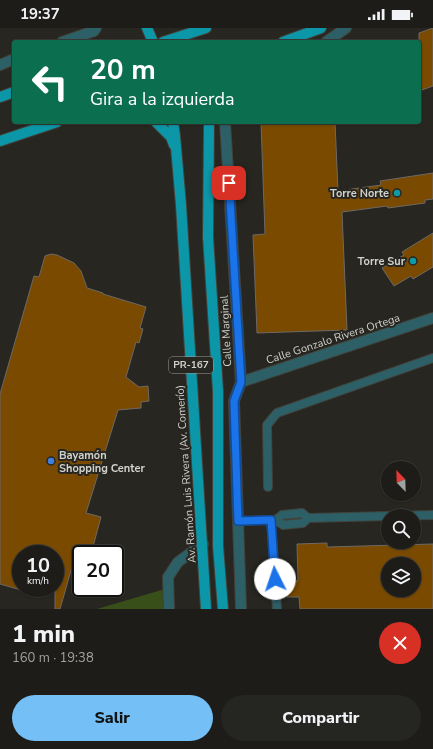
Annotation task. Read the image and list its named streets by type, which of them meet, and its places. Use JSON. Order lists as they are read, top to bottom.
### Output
{
  "streets": {
    "main road": ["PR-167", "Av. Ramón Luis Rivera (Av. Comerío)"],
    "street": ["Calle Marginal", "Calle Gonzalo Rivera Ortega"]
  },
  "crossings": [
    ["Calle Marginal", "Calle Gonzalo Rivera Ortega"]
  ],
  "places": ["Torre Norte", "Torre Sur", "Bayamón Shopping Center"],
  "north": "top left",
  "page": {
    "status": "19:37",
    "turn": ["20 m", "Gira a la izquierda"],
    "speed": "10 km/h",
    "limit": "20",
    "heading": ["1 min", "160 m · 19:38"],
    "buttons": ["Salir", "Compartir"]
  }
}
